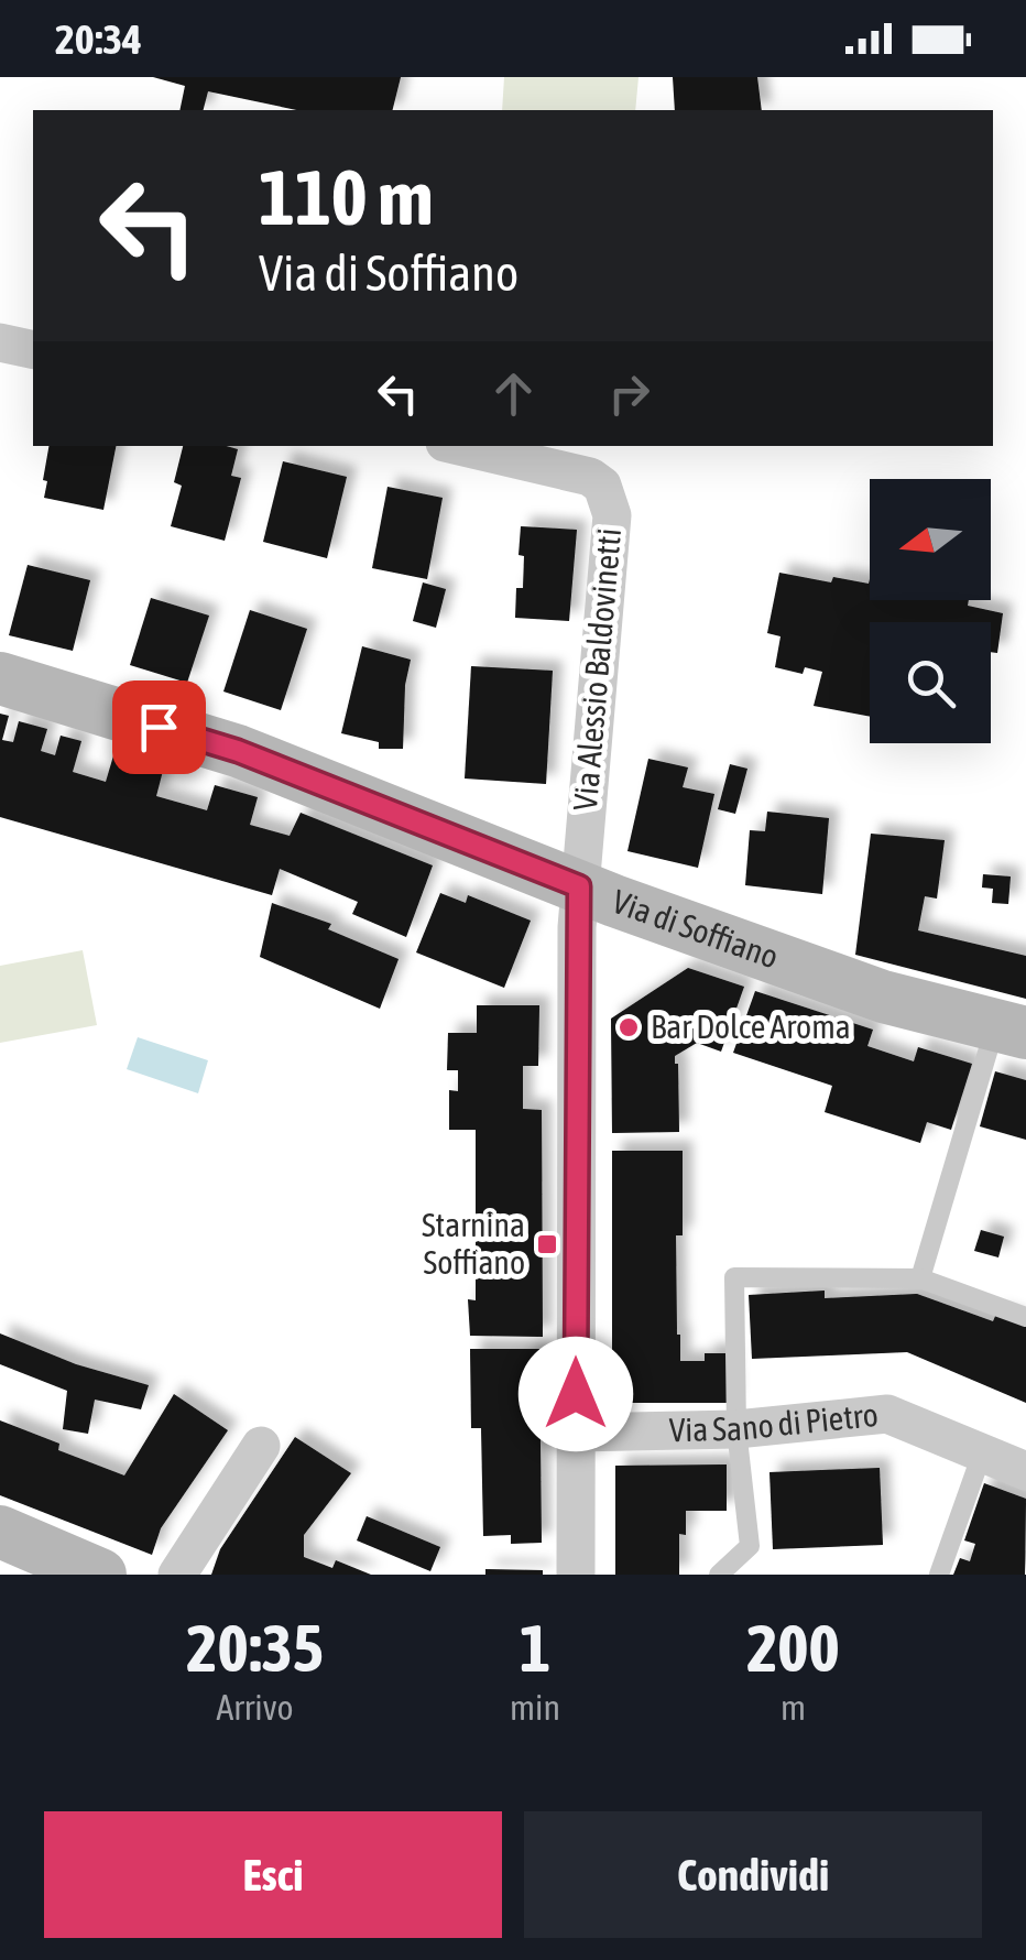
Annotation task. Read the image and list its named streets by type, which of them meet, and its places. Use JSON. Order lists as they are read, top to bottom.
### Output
{
  "streets": {
    "street": ["Via Alessio Baldovinetti", "Via di Soffiano", "Via Sano di Pietro"]
  },
  "crossings": [
    ["Via Alessio Baldovinetti", "Via di Soffiano"],
    ["Via Alessio Baldovinetti", "Via Sano di Pietro"]
  ],
  "places": {
    "other": ["Bar Dolce Aroma"],
    "transit": ["Starnina Soffiano"]
  },
  "north": "left",
  "page": {
    "status": "20:34",
    "turn": ["110 m", "Via di Soffiano"],
    "eta": [
      "20:35",
      "Arrivo",
      "1",
      "min",
      "200",
      "m"
    ],
    "buttons": ["Esci", "Condividi"]
  }
}
